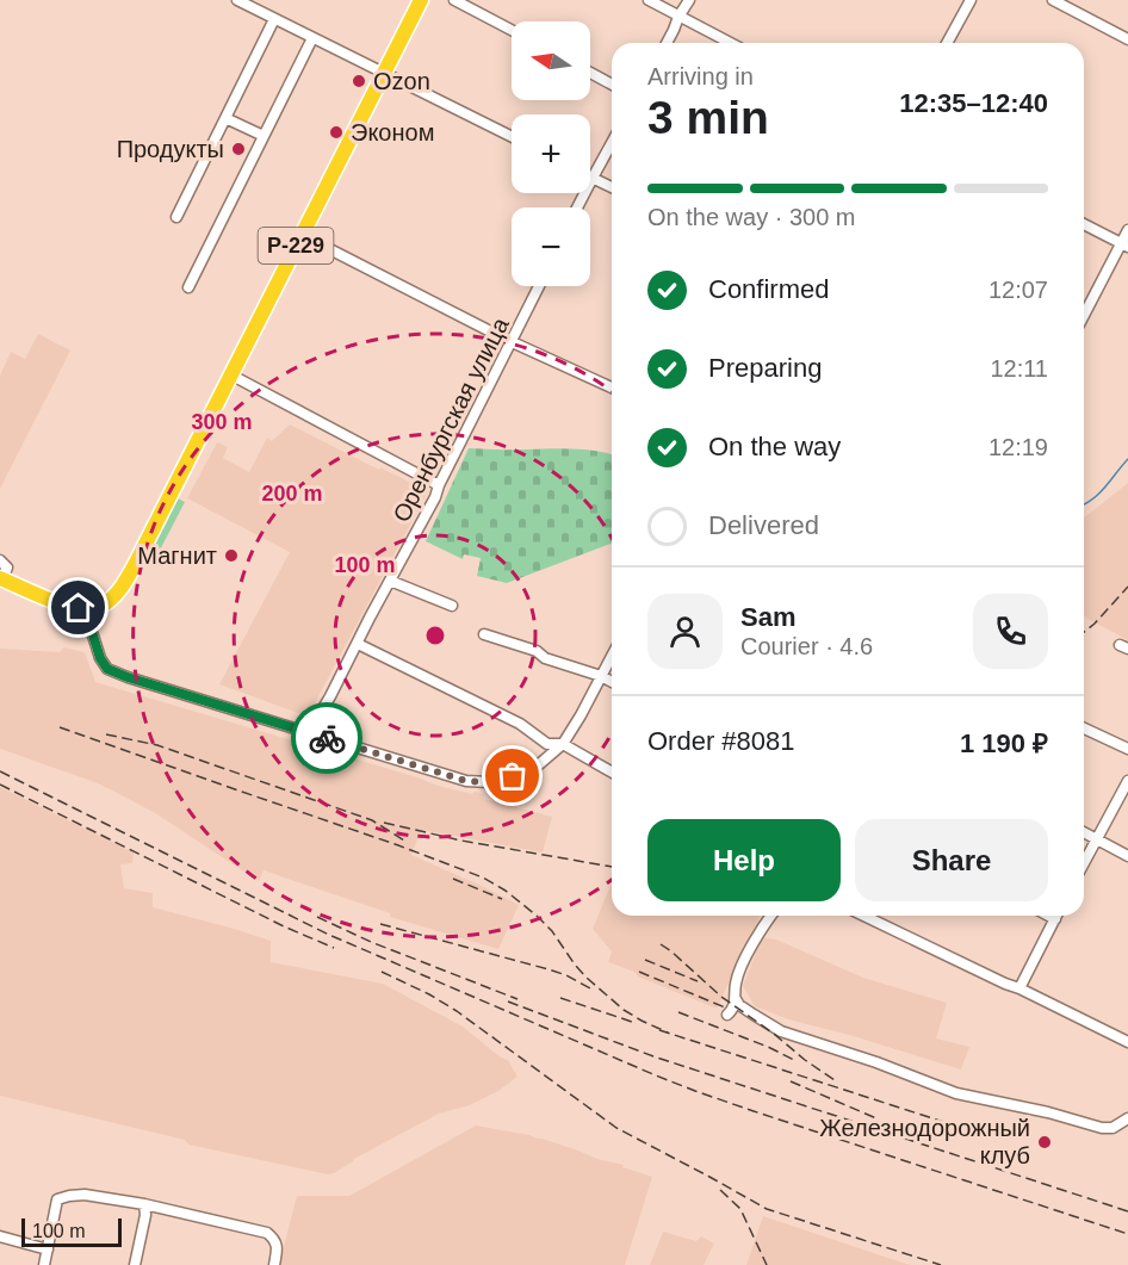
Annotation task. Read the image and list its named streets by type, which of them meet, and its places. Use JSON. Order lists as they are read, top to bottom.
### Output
{
  "streets": {
    "highway": ["Р-229"],
    "street": ["Оренбургская улица"]
  },
  "places": [
    "Ozon",
    "Эконом",
    "Продукты",
    "Магнит",
    "Железнодорожный клуб"
  ],
  "scale_bar": "100 m",
  "north": "left",
  "page": {
    "map_buttons": ["+", "−"],
    "heading": ["3 min", "Arriving in", "12:35–12:40"],
    "panel": [
      "Sam",
      "Courier · 4.6",
      "Order #8081",
      "1 190 ₽"
    ],
    "bar": "On the way · 300 m",
    "list": [
      ["Confirmed", "12:07"],
      ["Preparing", "12:11"],
      ["On the way", "12:19"],
      "Delivered"
    ],
    "buttons": ["Help", "Share"],
    "scale": "100 m"
  },
  "rings": ["300 m", "200 m", "100 m"]
}
